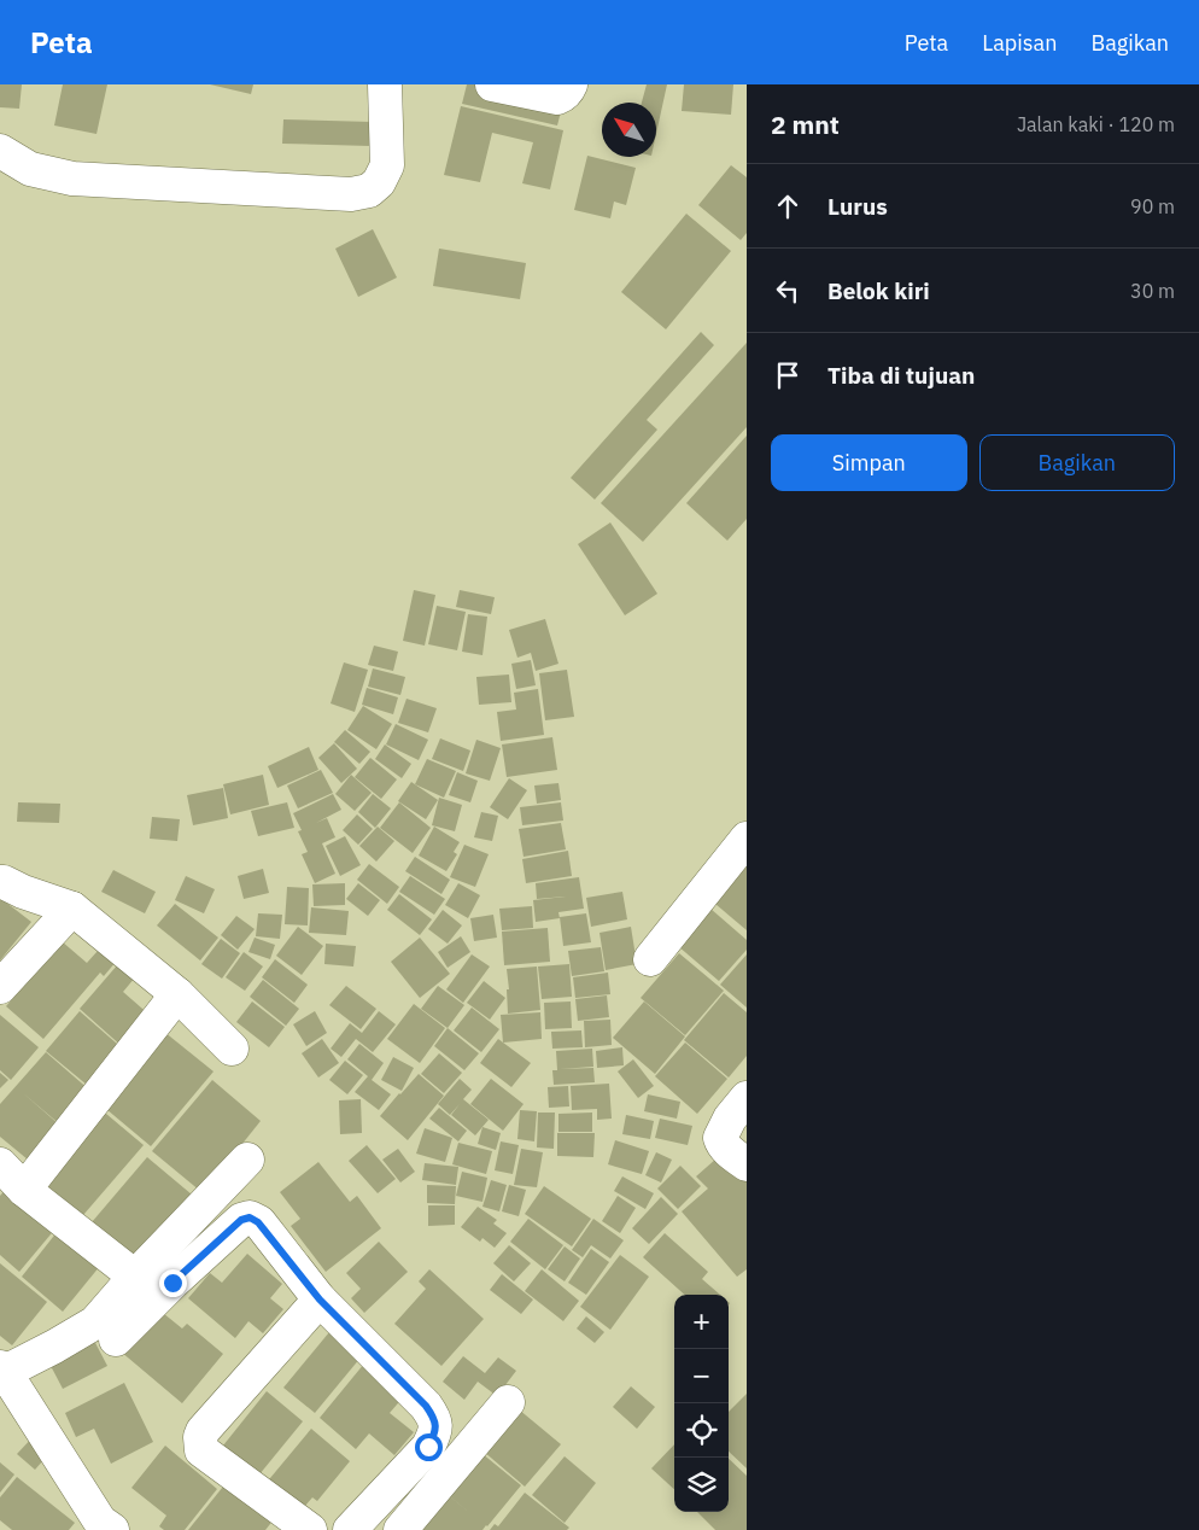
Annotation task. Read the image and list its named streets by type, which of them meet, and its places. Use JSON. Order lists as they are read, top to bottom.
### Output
{
  "north": "top left",
  "page": {
    "header": "Peta",
    "nav": ["Peta", "Lapisan", "Bagikan"],
    "heading": ["2 mnt", "Jalan kaki · 120 m"],
    "list": [
      ["Lurus", "90 m"],
      ["Belok kiri", "30 m"],
      "Tiba di tujuan"
    ],
    "buttons": ["Simpan", "Bagikan"],
    "map_buttons": ["+", "−"]
  }
}
